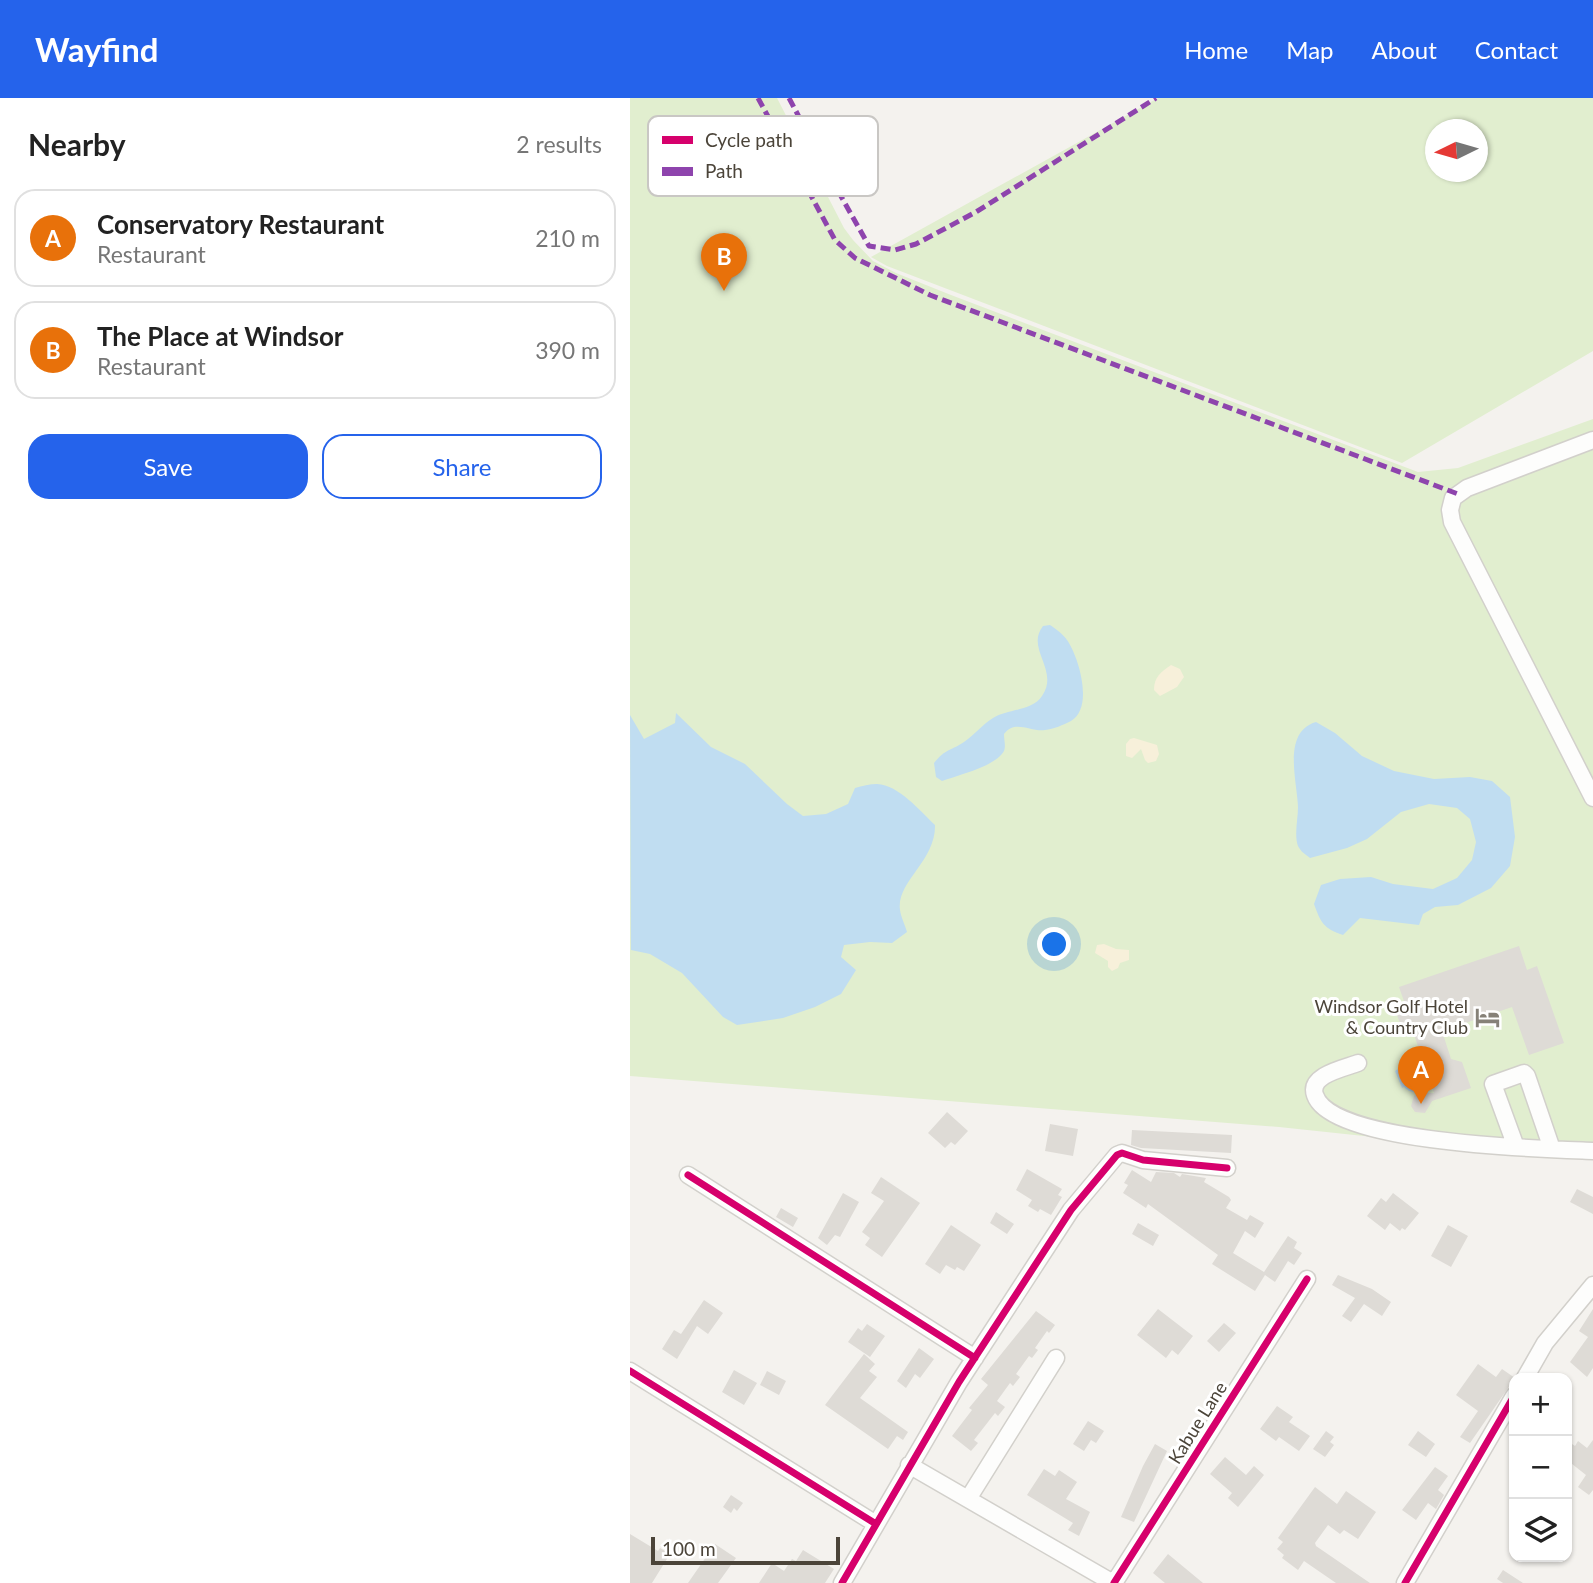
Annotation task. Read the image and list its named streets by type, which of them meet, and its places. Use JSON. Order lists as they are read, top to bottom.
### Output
{
  "streets": {
    "street": ["Kabue Lane"]
  },
  "places": {
    "hotel": ["Windsor Golf Hotel & Country Club"]
  },
  "legend": ["Cycle path", "Path"],
  "scale_bar": "100 m",
  "north": "left",
  "page": {
    "header": "Wayfind",
    "nav": [
      "Home",
      "Map",
      "About",
      "Contact"
    ],
    "heading": ["Nearby", "2 results"],
    "list": [
      {
        "mark": "A",
        "name": "Conservatory Restaurant",
        "note": "Restaurant",
        "value": "210 m"
      },
      {
        "mark": "B",
        "name": "The Place at Windsor",
        "note": "Restaurant",
        "value": "390 m"
      }
    ],
    "pins": ["B", "A"],
    "buttons": ["Save", "Share"],
    "map_buttons": ["+", "−"],
    "scale": "100 m"
  }
}
